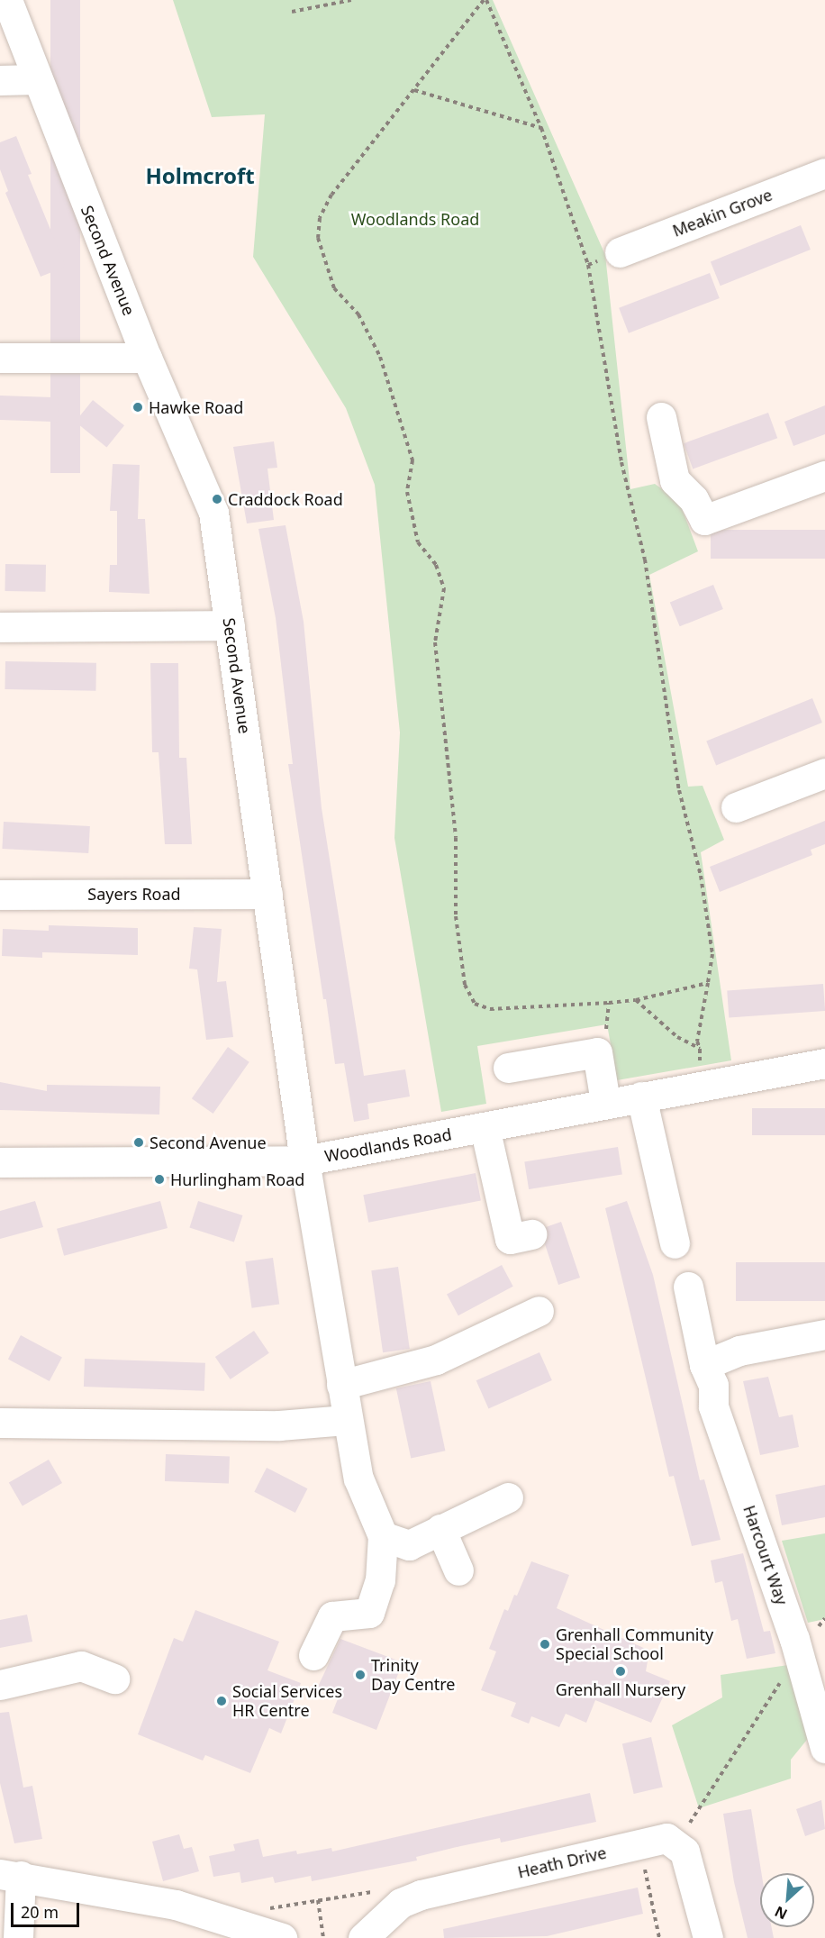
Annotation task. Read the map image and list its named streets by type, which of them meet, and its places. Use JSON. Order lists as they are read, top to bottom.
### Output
{
  "streets": {
    "street": [
      "Meakin Grove",
      "Second Avenue",
      "Sayers Road",
      "Woodlands Road",
      "Harcourt Way",
      "Heath Drive"
    ]
  },
  "crossings": [
    ["Second Avenue", "Sayers Road"],
    ["Second Avenue", "Woodlands Road"]
  ],
  "districts": ["Holmcroft"],
  "parks": ["Woodlands Road"],
  "places": [
    "Hawke Road",
    "Craddock Road",
    "Second Avenue",
    "Hurlingham Road",
    "Grenhall Community Special School",
    "Grenhall Nursery",
    "Trinity Day Centre",
    "Social Services HR Centre"
  ],
  "scale_bar": "20 m",
  "north": "bottom left"
}
